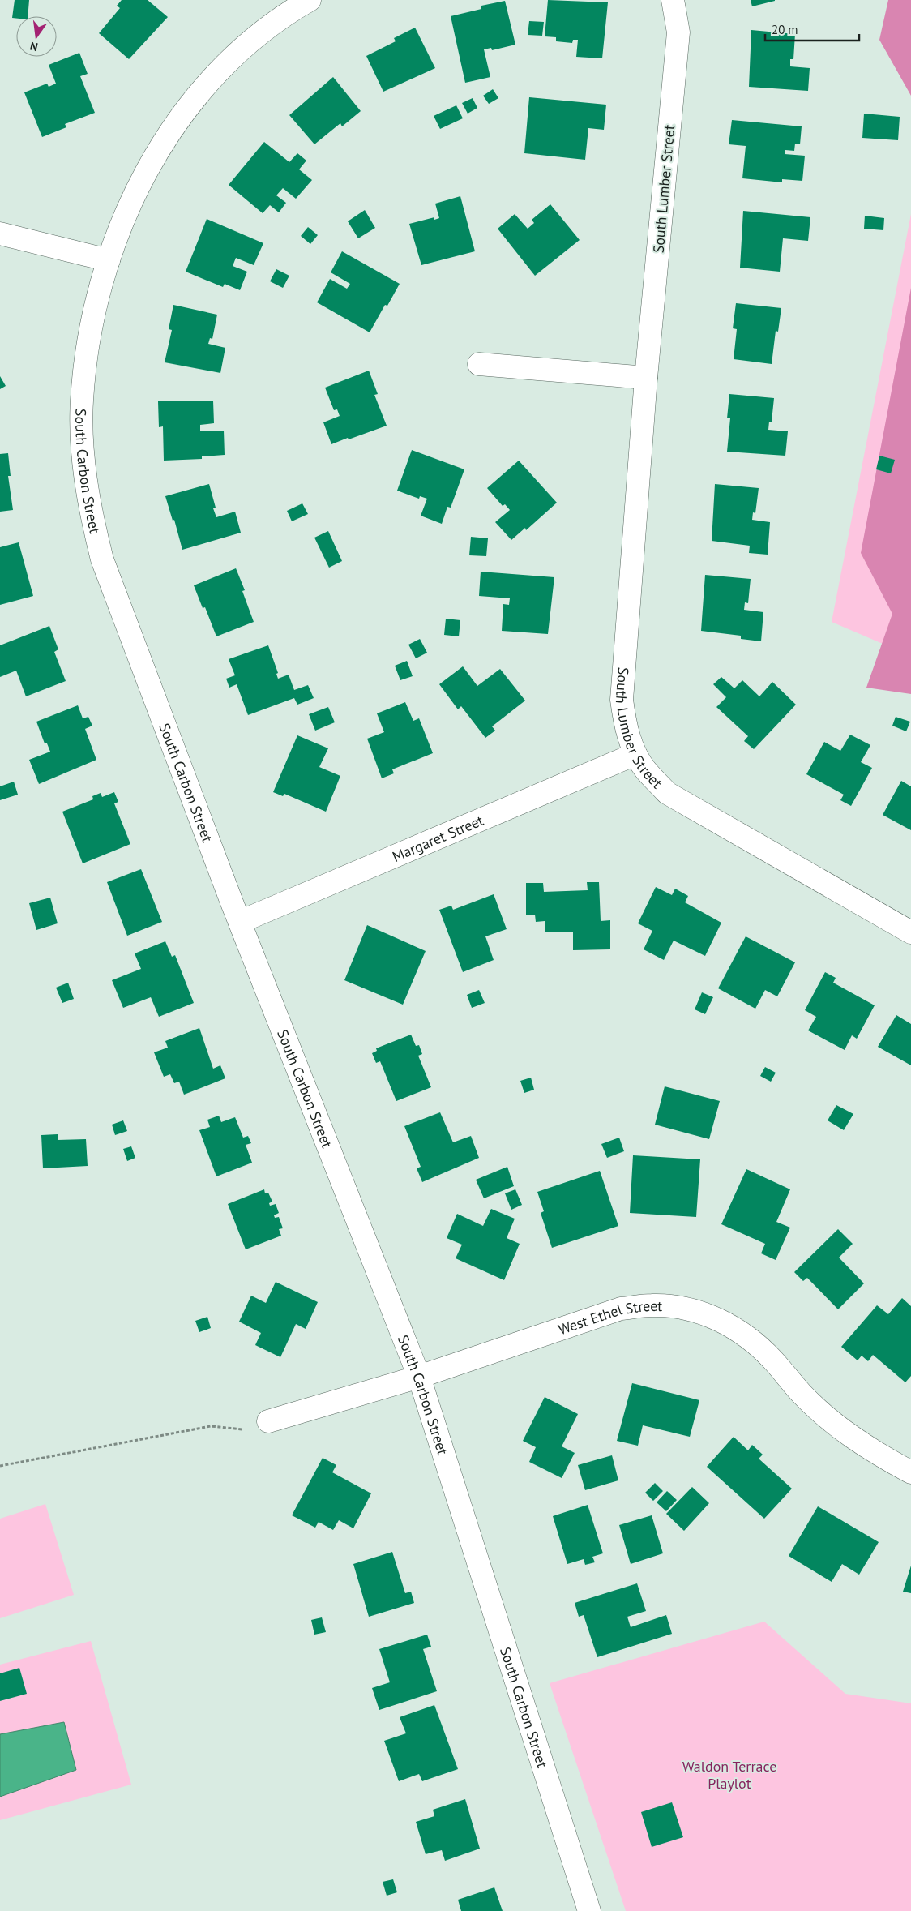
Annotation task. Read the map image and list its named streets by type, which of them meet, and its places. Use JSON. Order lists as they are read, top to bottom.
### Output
{
  "streets": {
    "street": [
      "South Lumber Street",
      "South Carbon Street",
      "Margaret Street",
      "West Ethel Street"
    ]
  },
  "crossings": [
    ["South Lumber Street", "Margaret Street"],
    ["South Carbon Street", "Margaret Street"],
    ["South Carbon Street", "West Ethel Street"]
  ],
  "parks": ["Waldon Terrace Playlot"],
  "scale_bar": "20 m",
  "north": "bottom"
}
